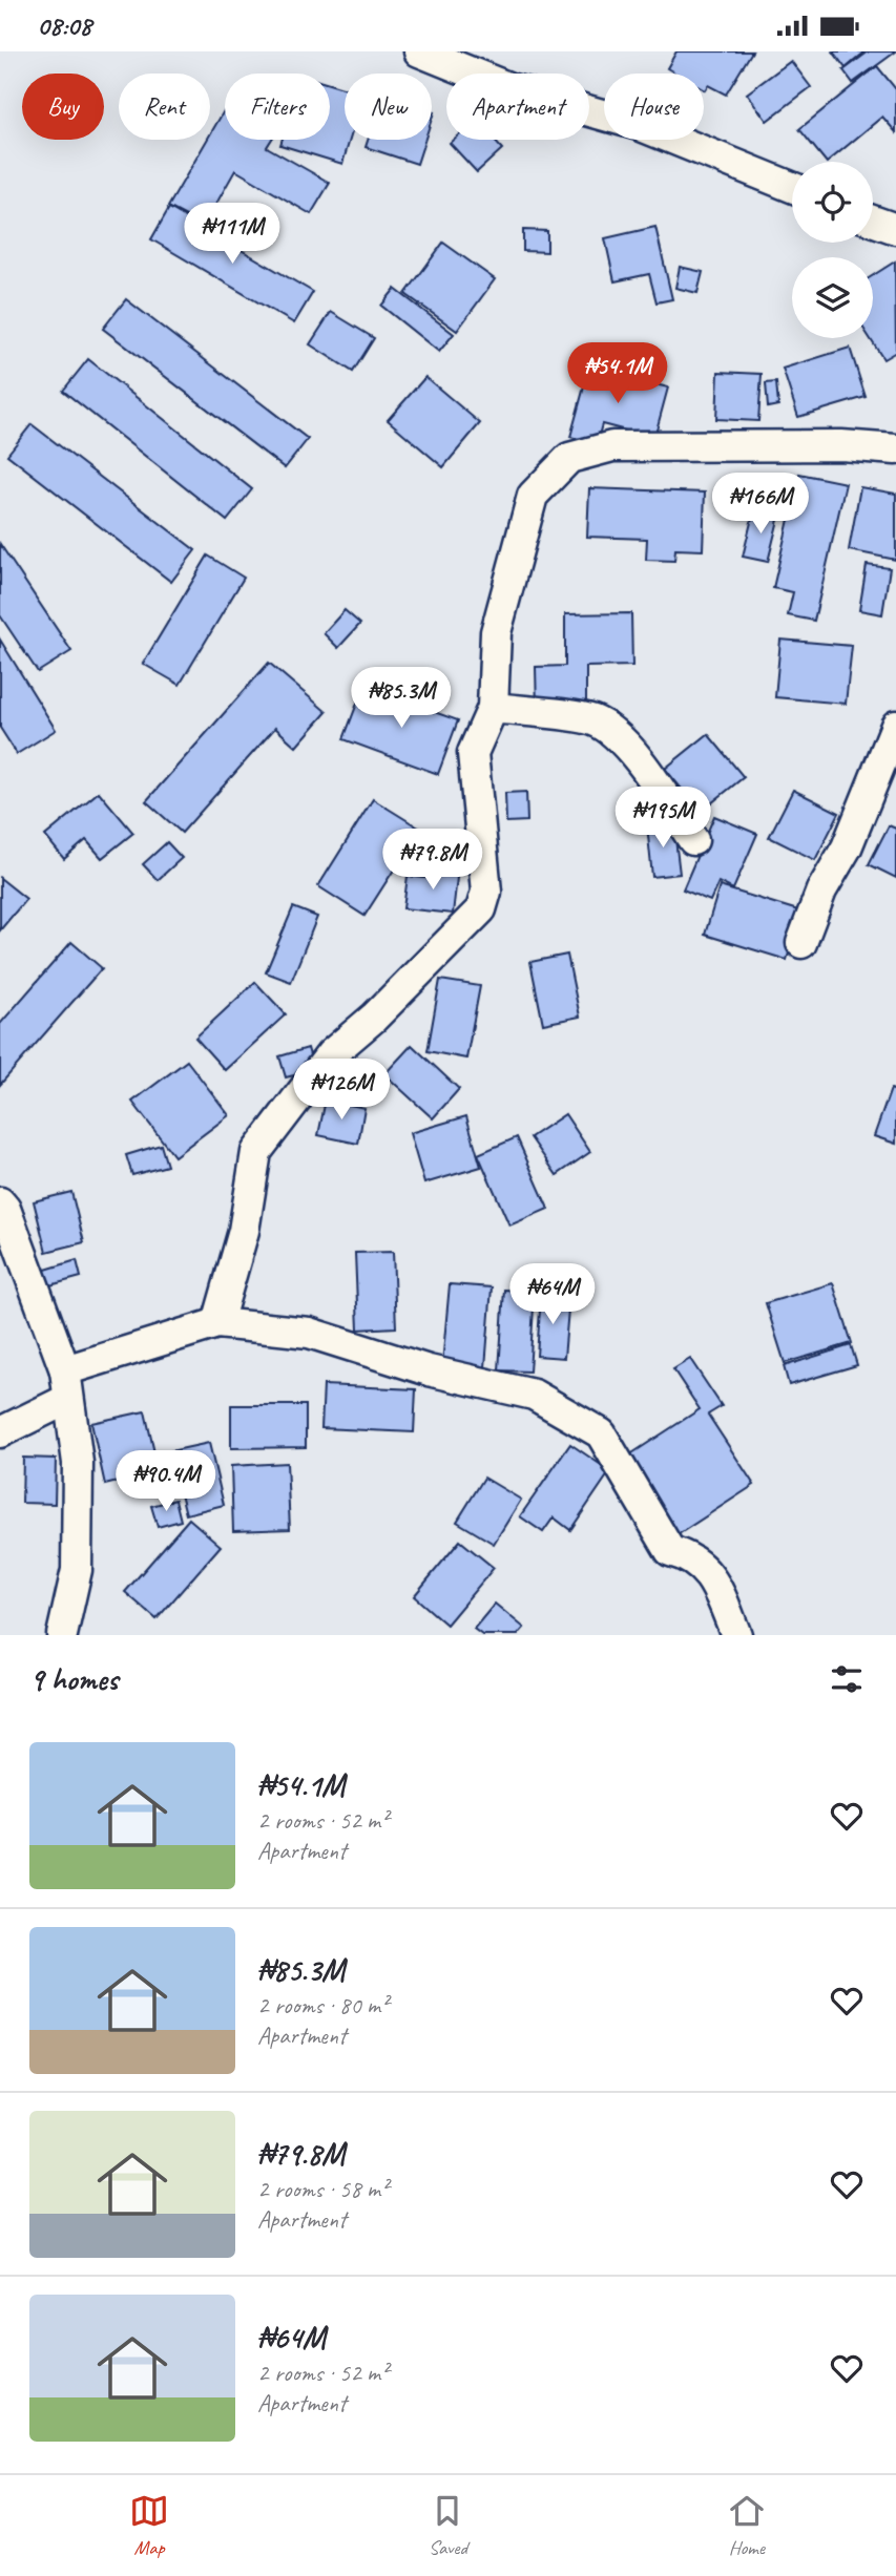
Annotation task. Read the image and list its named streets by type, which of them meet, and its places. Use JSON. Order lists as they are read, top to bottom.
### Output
{
  "page": {
    "status": "08:08",
    "chip": [
      "Buy",
      "Rent",
      "Filters",
      "New",
      "Apartment",
      "House"
    ],
    "price": [
      "₦111M",
      "₦54.1M",
      "₦166M",
      "₦85.3M",
      "₦195M",
      "₦79.8M",
      "₦126M",
      "₦64M",
      "₦90.4M"
    ],
    "heading": "9 homes",
    "list": [
      {
        "name": "₦54.1M",
        "note": "2 rooms · 52 m² · Apartment"
      },
      {
        "name": "₦85.3M",
        "note": "2 rooms · 80 m² · Apartment"
      },
      {
        "name": "₦79.8M",
        "note": "2 rooms · 58 m² · Apartment"
      },
      {
        "name": "₦64M",
        "note": "2 rooms · 52 m² · Apartment"
      }
    ],
    "tabs": ["Map", "Saved", "Home"]
  }
}
